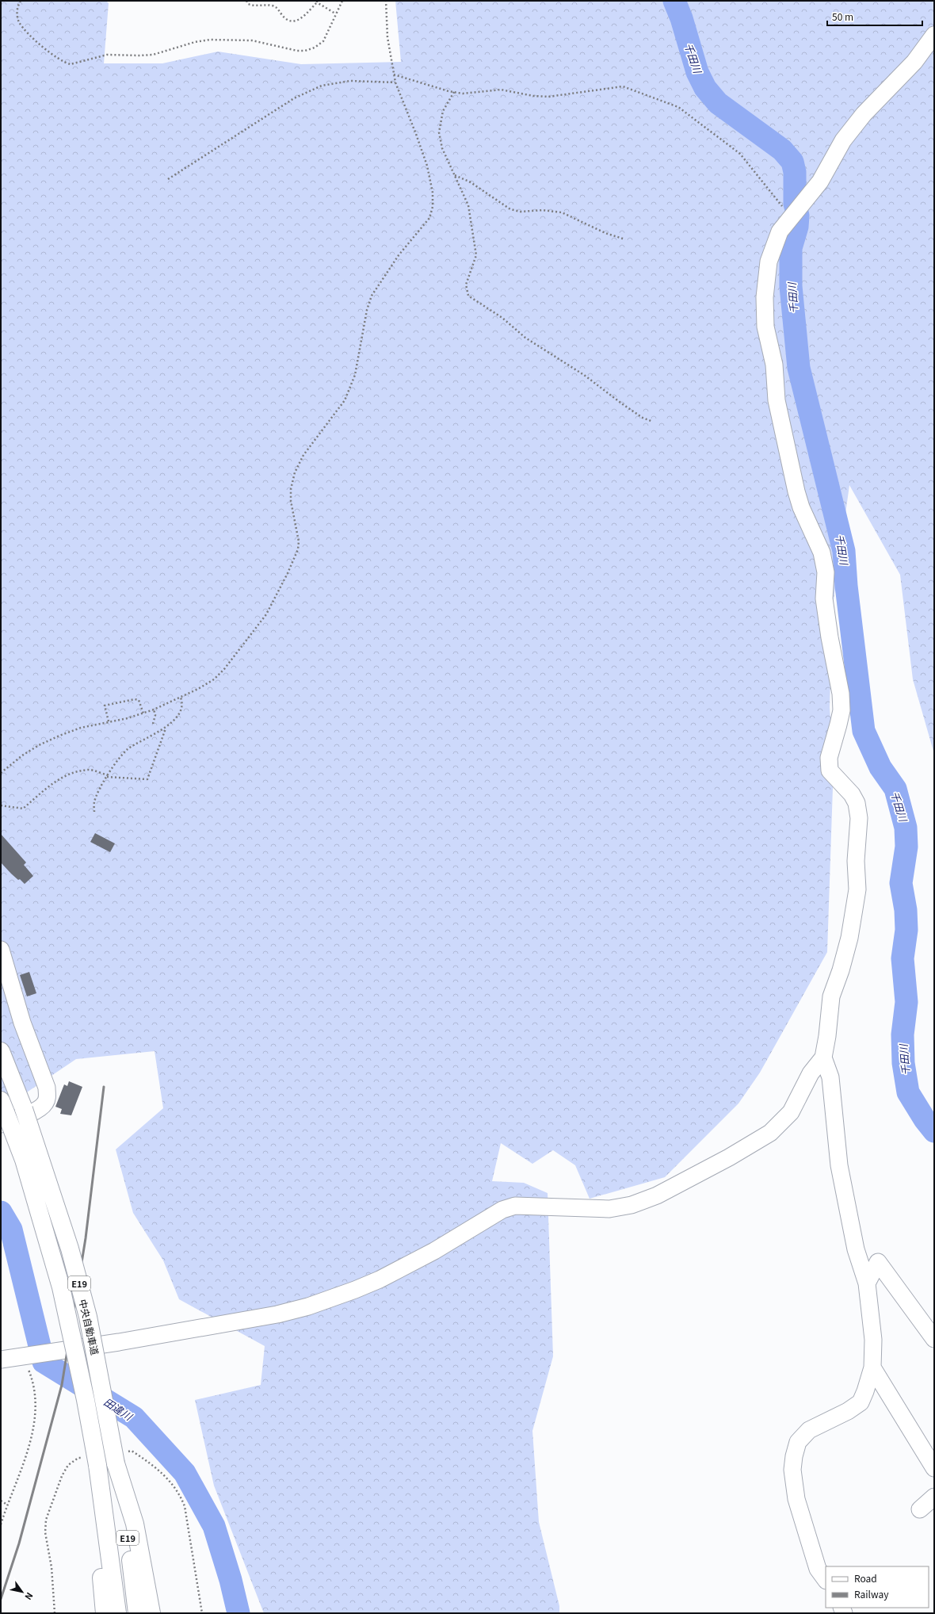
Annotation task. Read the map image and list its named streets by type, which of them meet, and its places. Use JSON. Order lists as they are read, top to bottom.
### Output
{
  "streets": {
    "highway": ["E19", "中央自動車道"]
  },
  "water": ["千田川", "田違川"],
  "legend": ["Road", "Railway"],
  "scale_bar": "50 m",
  "north": "bottom right"
}
